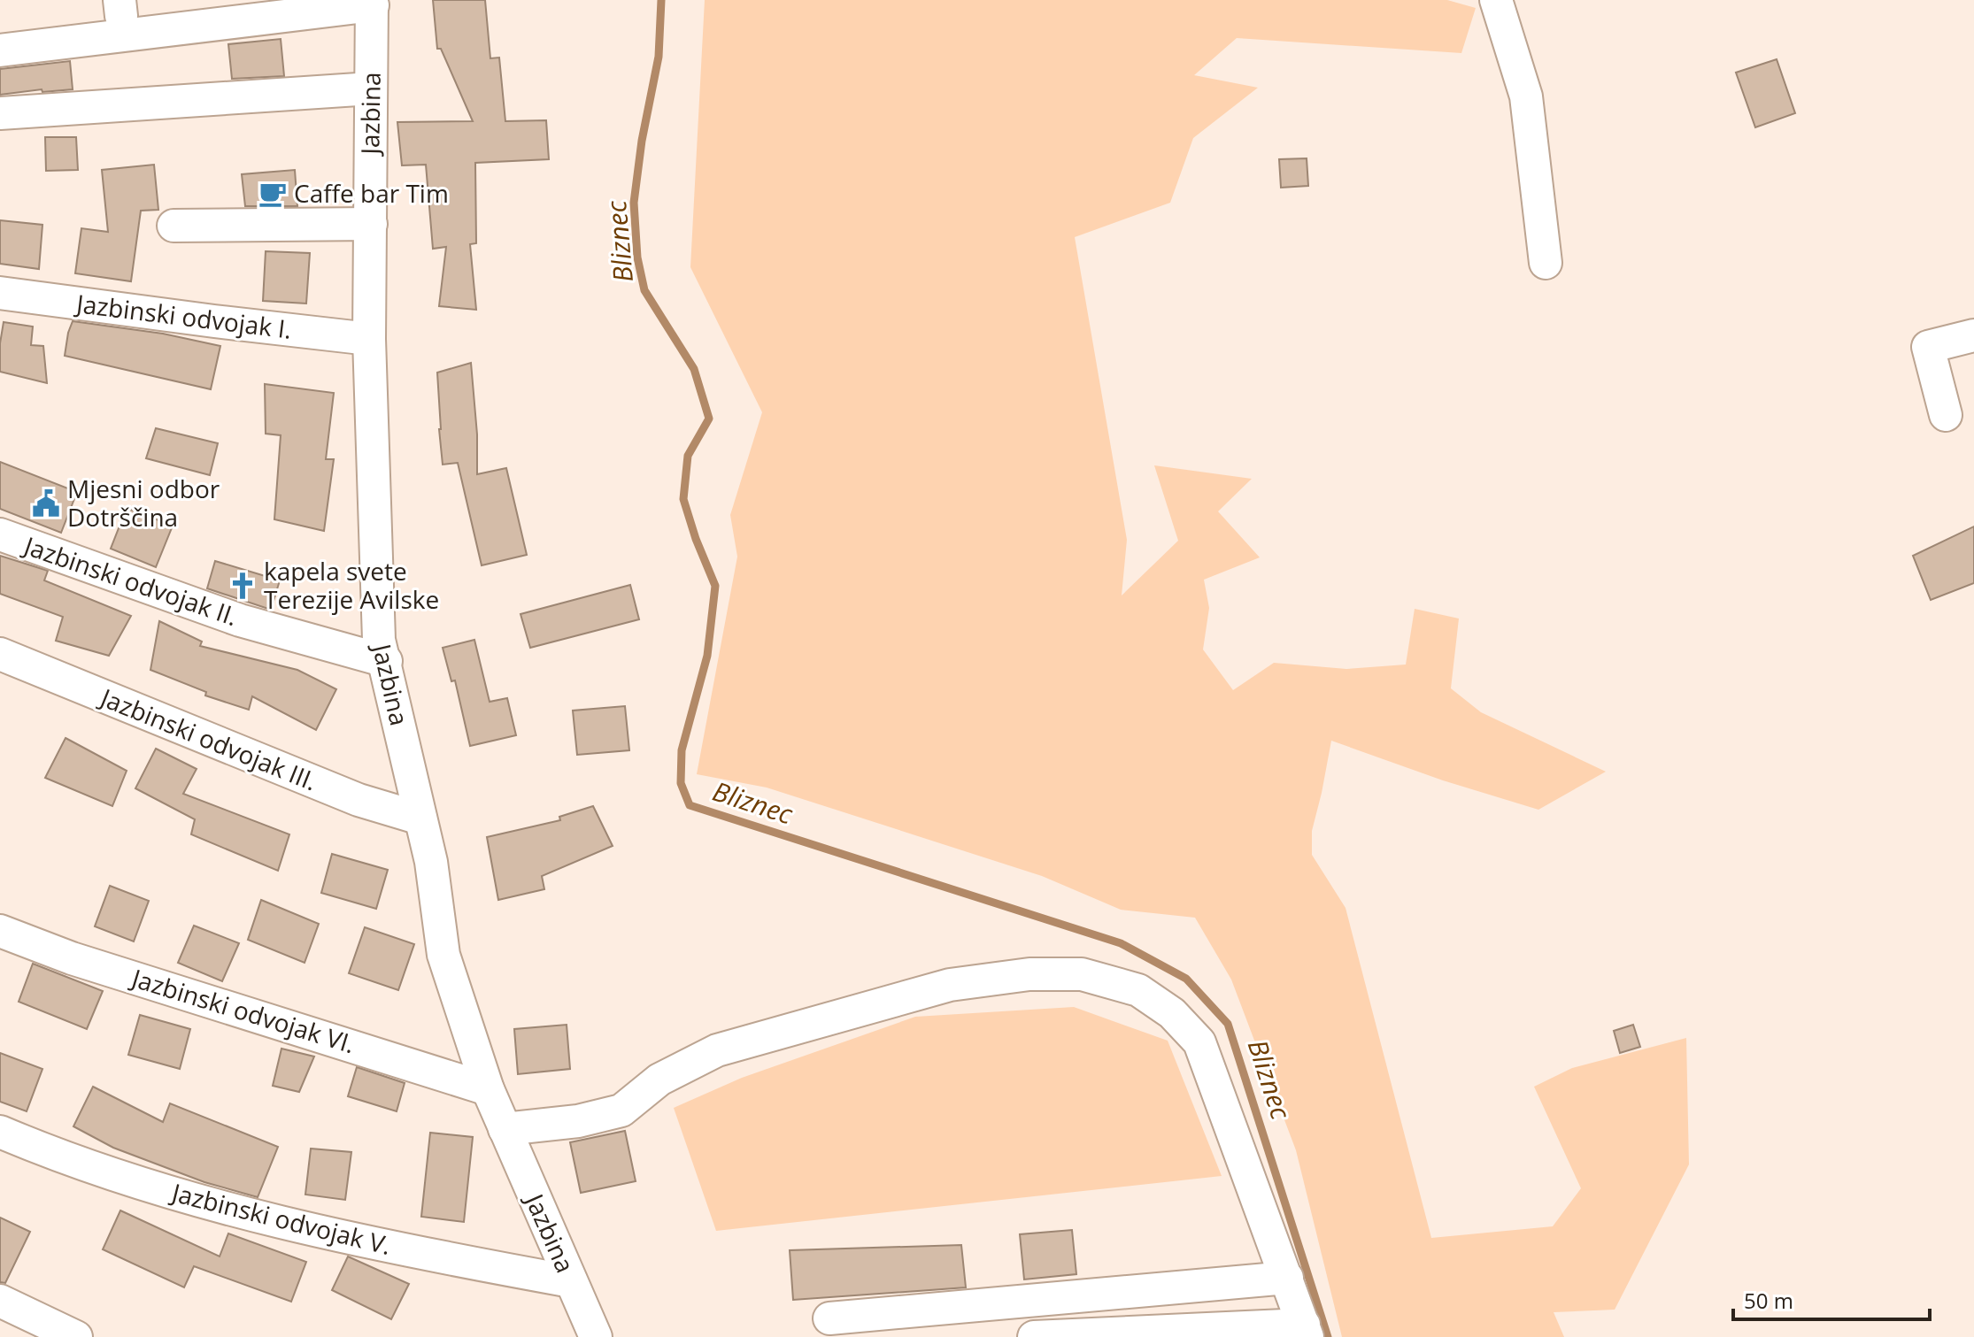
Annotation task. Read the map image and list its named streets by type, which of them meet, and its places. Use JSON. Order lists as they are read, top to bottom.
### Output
{
  "streets": {
    "street": [
      "Jazbina",
      "Jazbinski odvojak I.",
      "Jazbinski odvojak II.",
      "Jazbinski odvojak III.",
      "Jazbinski odvojak VI.",
      "Jazbinski odvojak V."
    ]
  },
  "crossings": [
    ["Jazbina", "Jazbinski odvojak I."],
    ["Jazbina", "Jazbinski odvojak II."],
    ["Jazbina", "Jazbinski odvojak III."],
    ["Jazbina", "Jazbinski odvojak VI."],
    ["Jazbina", "Jazbinski odvojak V."]
  ],
  "water": ["Bliznec"],
  "places": {
    "cafe": ["Caffe bar Tim"],
    "public building": ["Mjesni odbor Dotrščina"],
    "church": ["kapela svete Terezije Avilske"]
  },
  "scale_bar": "50 m"
}
